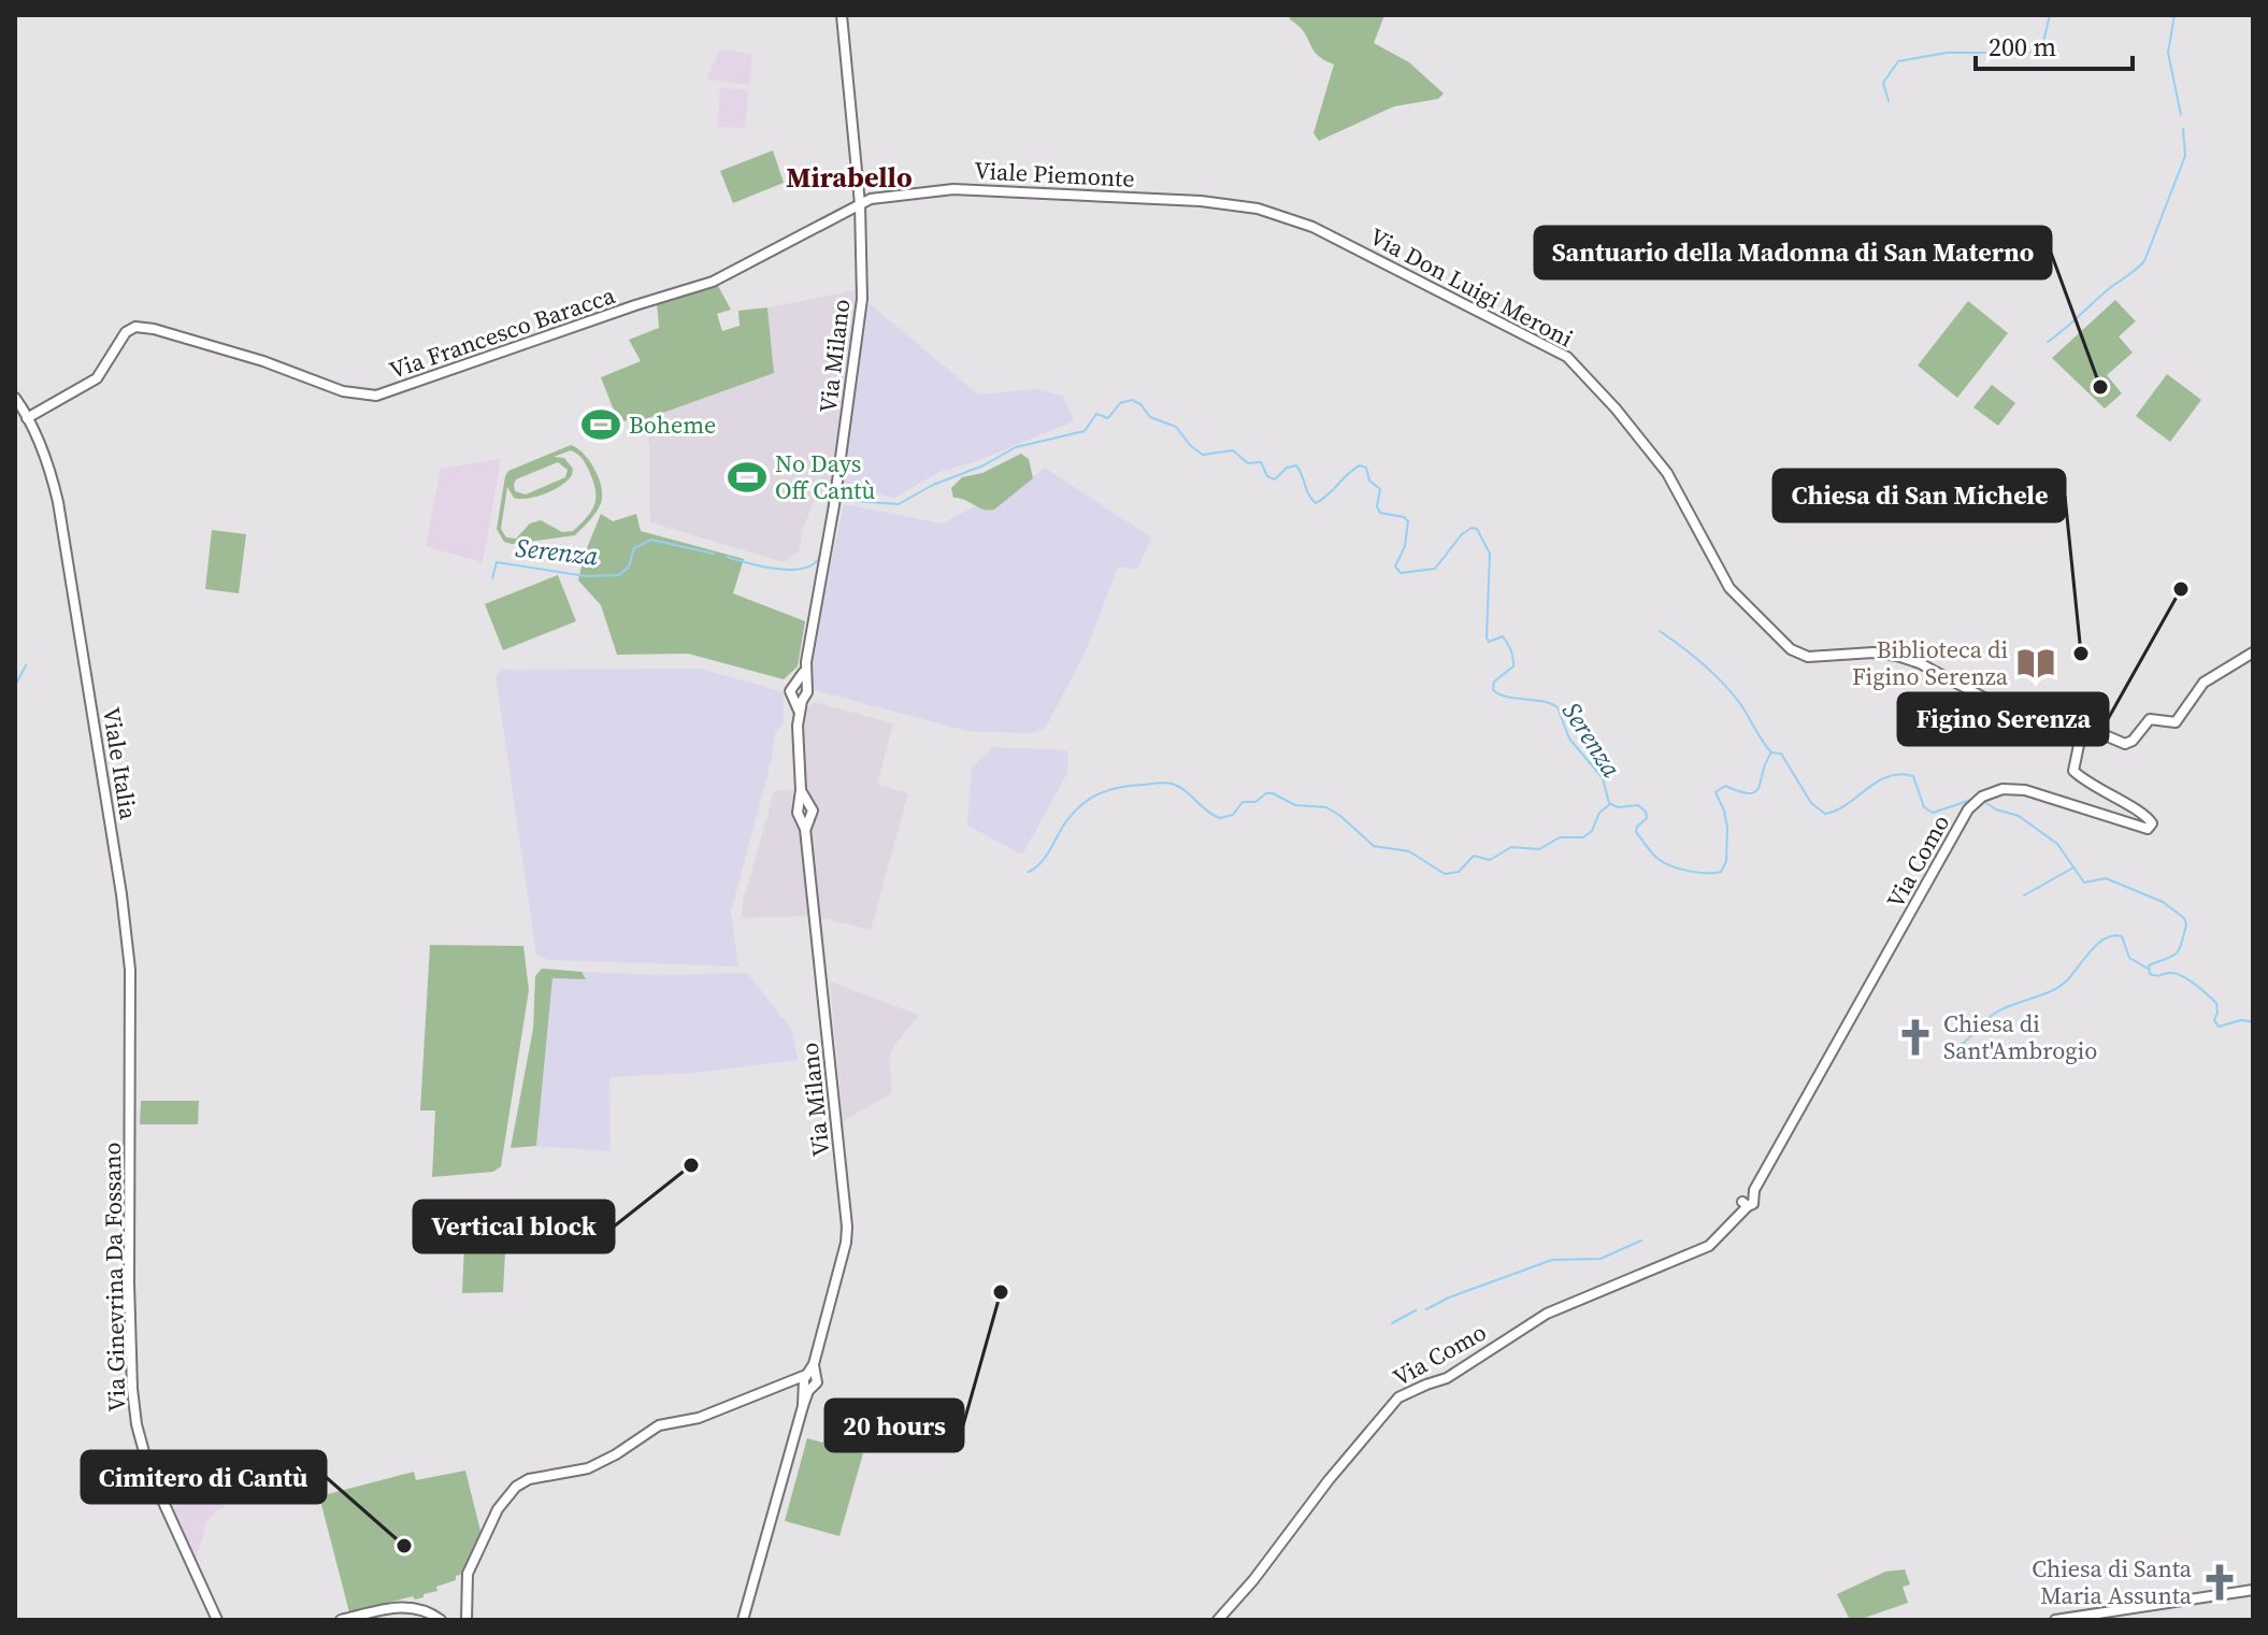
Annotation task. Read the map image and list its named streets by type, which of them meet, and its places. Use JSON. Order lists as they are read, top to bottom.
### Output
{
  "streets": {
    "street": [
      "Viale Piemonte",
      "Via Don Luigi Meroni",
      "Via Francesco Baracca",
      "Via Milano",
      "Viale Italia",
      "Via Como",
      "Via Ginevrina Da Fossano"
    ]
  },
  "crossings": [
    ["Viale Piemonte", "Via Don Luigi Meroni"],
    ["Viale Piemonte", "Via Francesco Baracca"],
    ["Viale Piemonte", "Via Milano"],
    ["Via Don Luigi Meroni", "Via Como"],
    ["Via Francesco Baracca", "Via Milano"],
    ["Via Francesco Baracca", "Viale Italia"],
    ["Viale Italia", "Via Ginevrina Da Fossano"]
  ],
  "districts": ["Mirabello"],
  "water": ["Serenza"],
  "places": {
    "other": [
      "Santuario della Madonna di San Materno",
      "Figino Serenza",
      "Chiesa di San Michele",
      "Vertical block",
      "20 hours",
      "Cimitero di Cantù"
    ],
    "sports": ["Boheme", "No Days Off Cantù"],
    "library": ["Biblioteca di Figino Serenza"],
    "church": ["Chiesa di Sant'Ambrogio", "Chiesa di Santa Maria Assunta"]
  },
  "scale_bar": "200 m"
}
